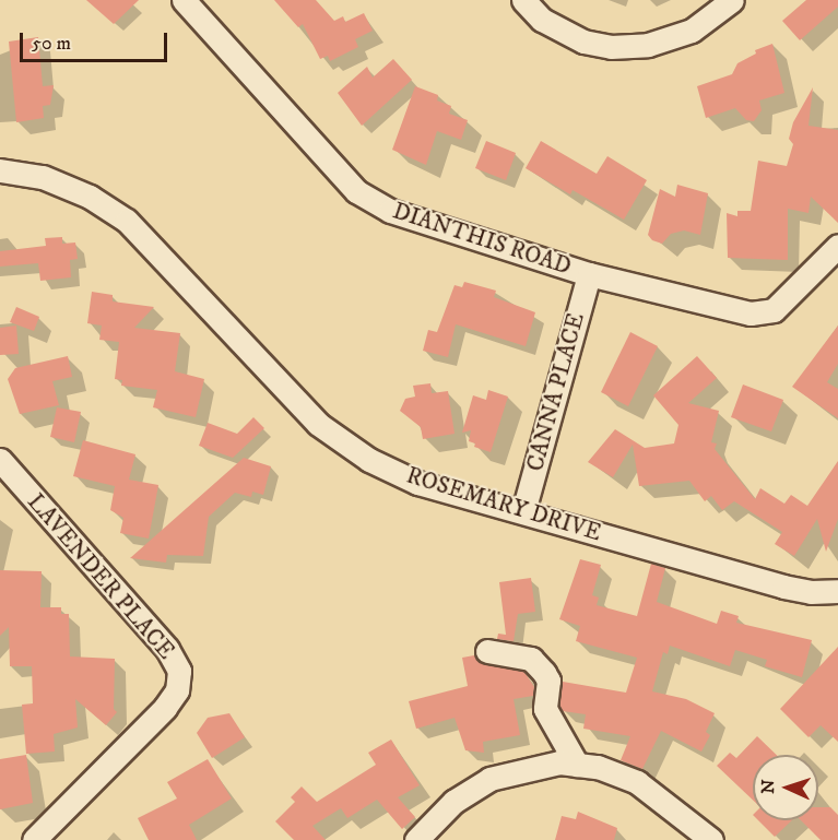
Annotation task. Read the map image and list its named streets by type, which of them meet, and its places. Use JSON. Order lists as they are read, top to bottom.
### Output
{
  "streets": {
    "street": [
      "DIANTHIS ROAD",
      "CANNA PLACE",
      "ROSEMARY DRIVE",
      "LAVENDER PLACE"
    ]
  },
  "crossings": [
    ["DIANTHIS ROAD", "CANNA PLACE"],
    ["CANNA PLACE", "ROSEMARY DRIVE"]
  ],
  "scale_bar": "50 m",
  "north": "left"
}
